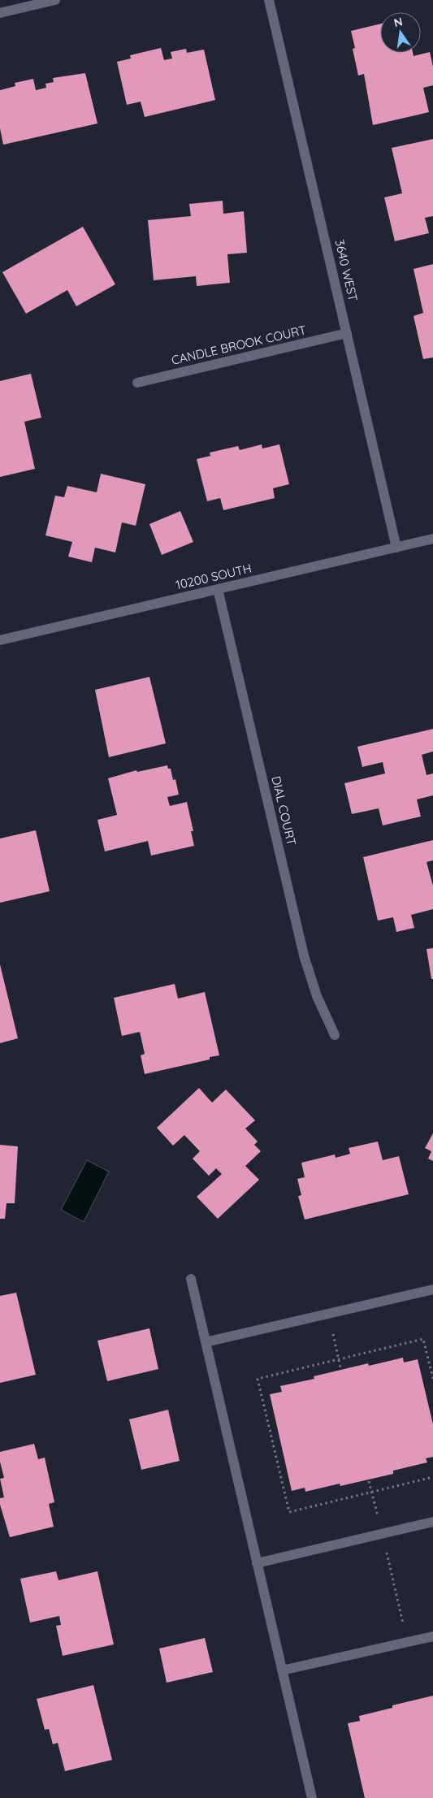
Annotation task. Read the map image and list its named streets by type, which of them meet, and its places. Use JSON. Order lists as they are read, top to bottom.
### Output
{
  "streets": {
    "street": [
      "3640 WEST",
      "CANDLE BROOK COURT",
      "10200 SOUTH",
      "DIAL COURT"
    ]
  },
  "crossings": [
    ["3640 WEST", "CANDLE BROOK COURT"],
    ["3640 WEST", "10200 SOUTH"],
    ["10200 SOUTH", "DIAL COURT"]
  ],
  "north": "top"
}
